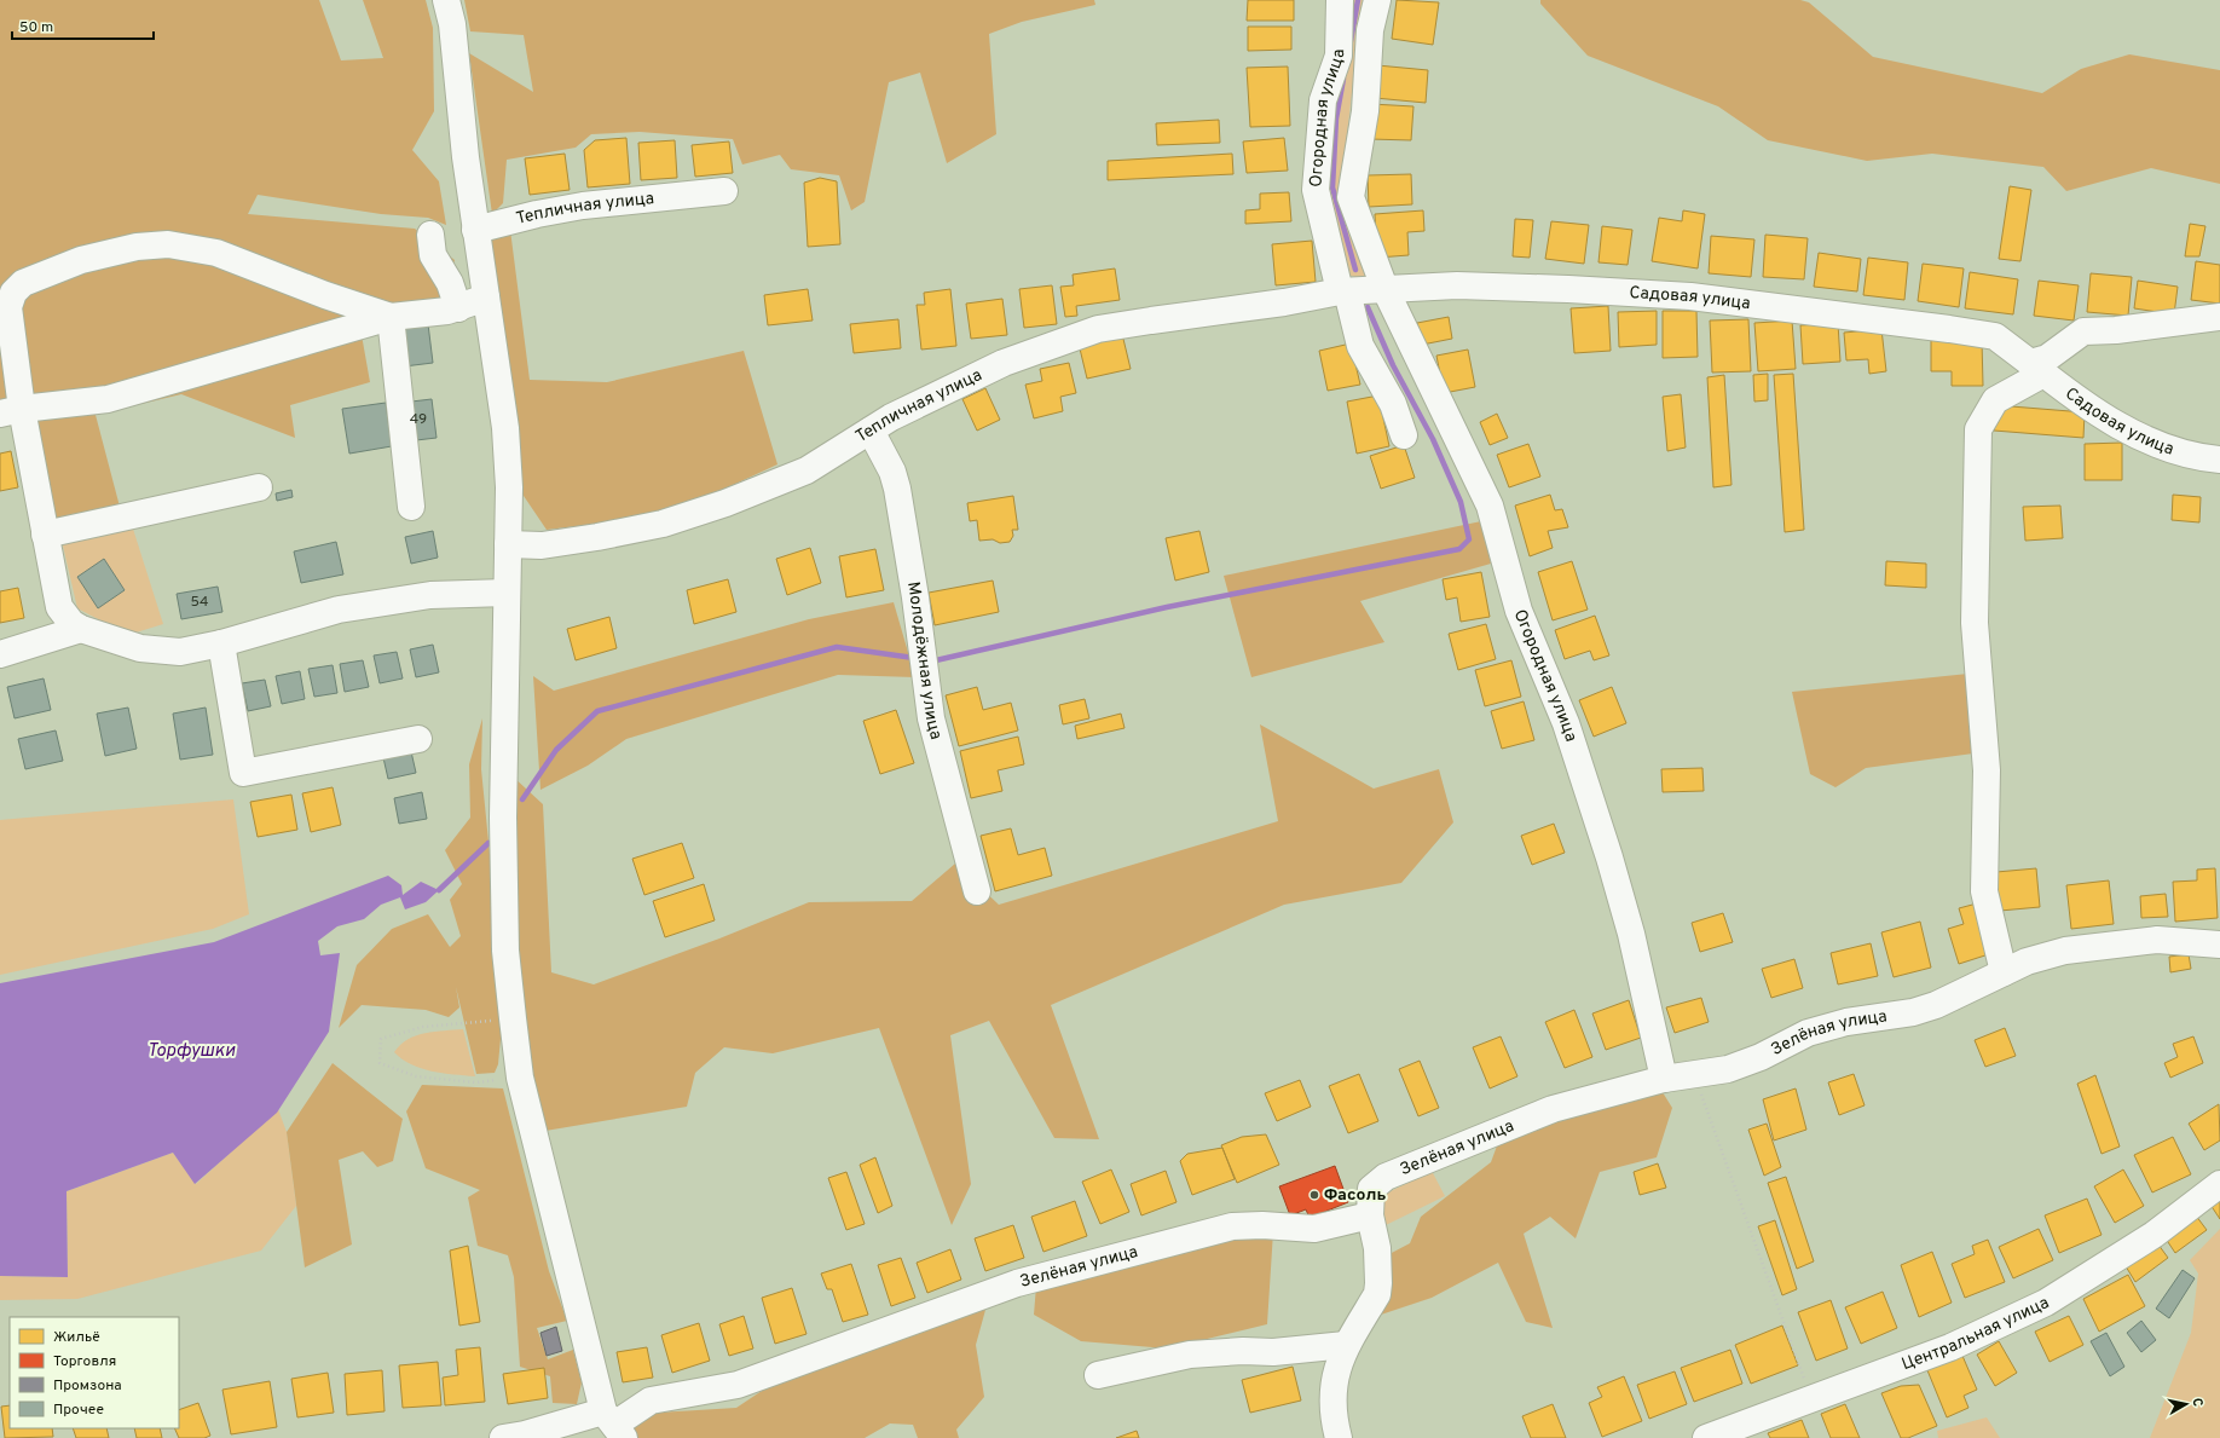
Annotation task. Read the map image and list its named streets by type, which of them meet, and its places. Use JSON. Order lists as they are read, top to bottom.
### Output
{
  "streets": {
    "street": [
      "Огородная улица",
      "Тепличная улица",
      "Садовая улица",
      "Молодёжная улица",
      "Зелёная улица",
      "Центральная улица"
    ]
  },
  "crossings": [
    ["Огородная улица", "Тепличная улица"],
    ["Огородная улица", "Садовая улица"],
    ["Огородная улица", "Зелёная улица"],
    ["Тепличная улица", "Садовая улица"],
    ["Тепличная улица", "Молодёжная улица"]
  ],
  "water": ["Торфушки"],
  "places": ["Фасоль"],
  "house_numbers": ["49", "54"],
  "legend": [
    "Жильё",
    "Торговля",
    "Промзона",
    "Прочее"
  ],
  "scale_bar": "50 m",
  "north": "right"
}
